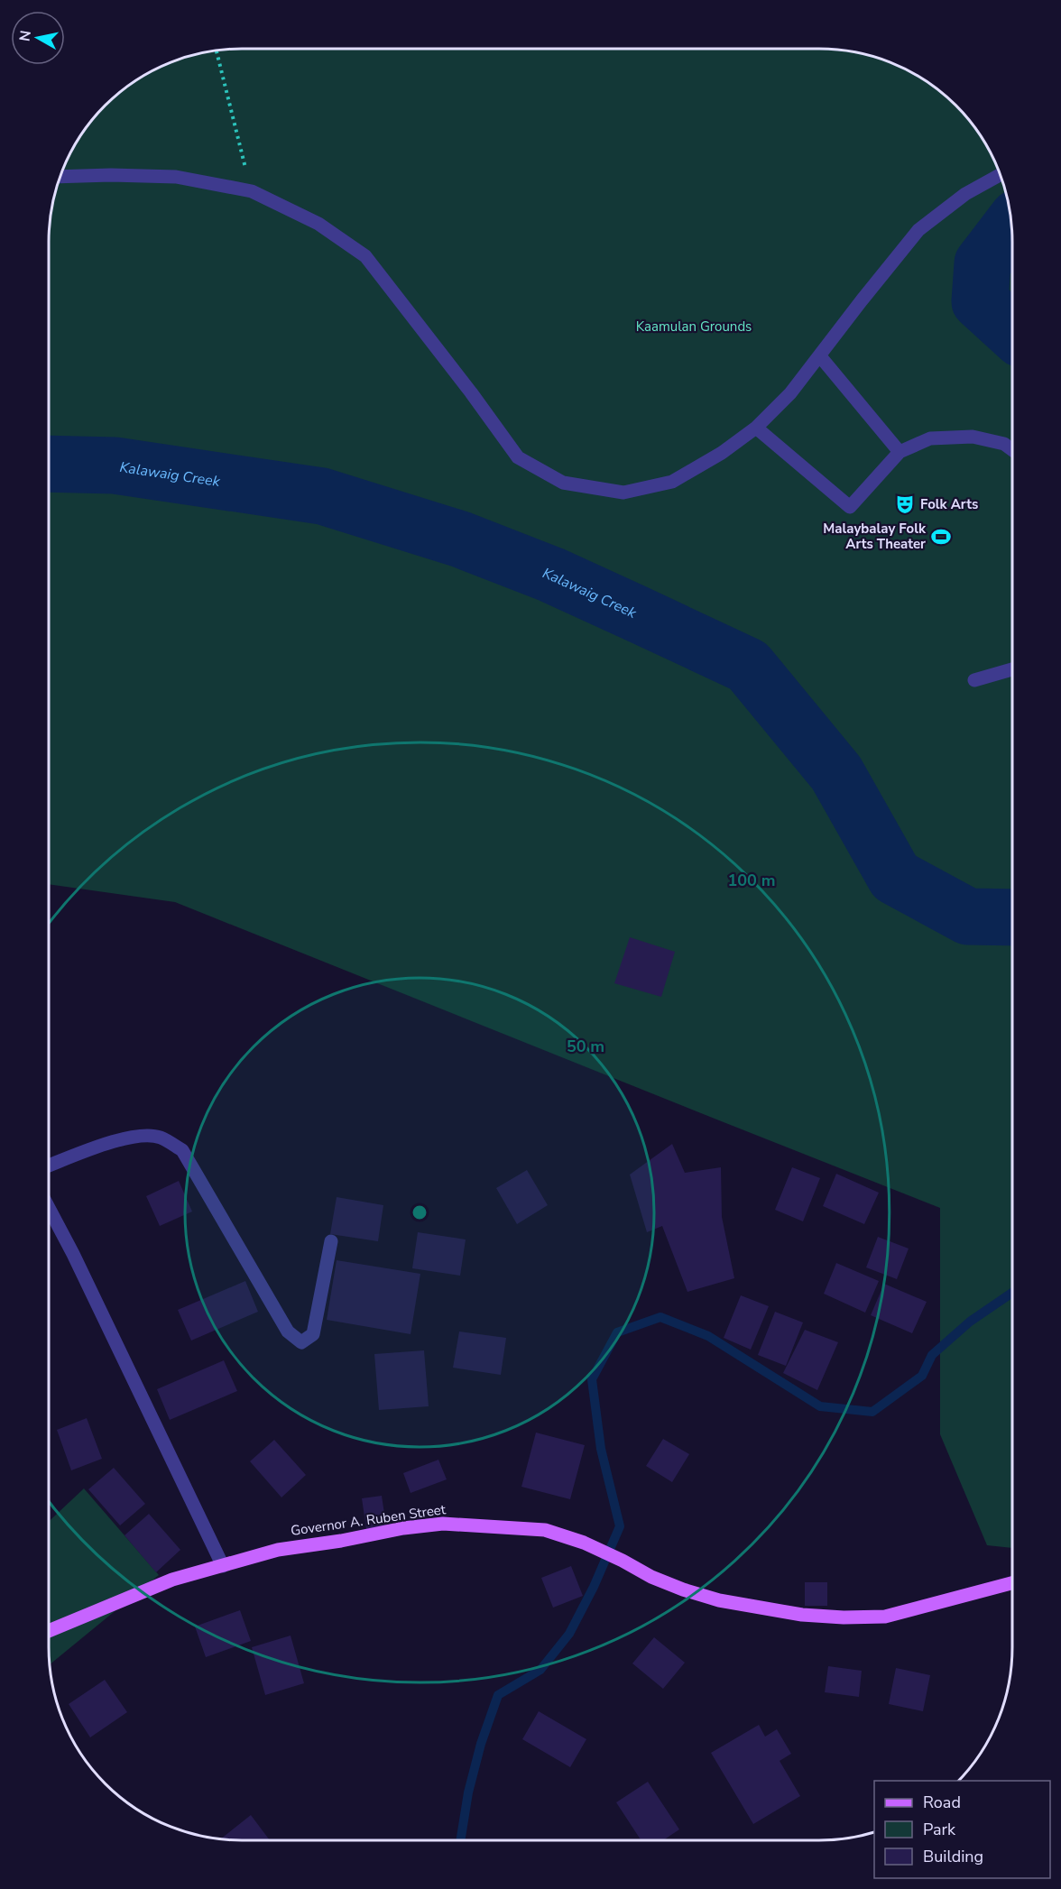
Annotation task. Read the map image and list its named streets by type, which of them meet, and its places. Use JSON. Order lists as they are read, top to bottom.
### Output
{
  "streets": {
    "main road": ["Governor A. Ruben Street"]
  },
  "water": ["Kalawaig Creek"],
  "parks": ["Kaamulan Grounds"],
  "places": {
    "theatre": ["Folk Arts"],
    "sports": ["Malaybalay Folk Arts Theater"]
  },
  "legend": ["Road", "Park", "Building"],
  "north": "left",
  "rings": ["100 m", "50 m"]
}
